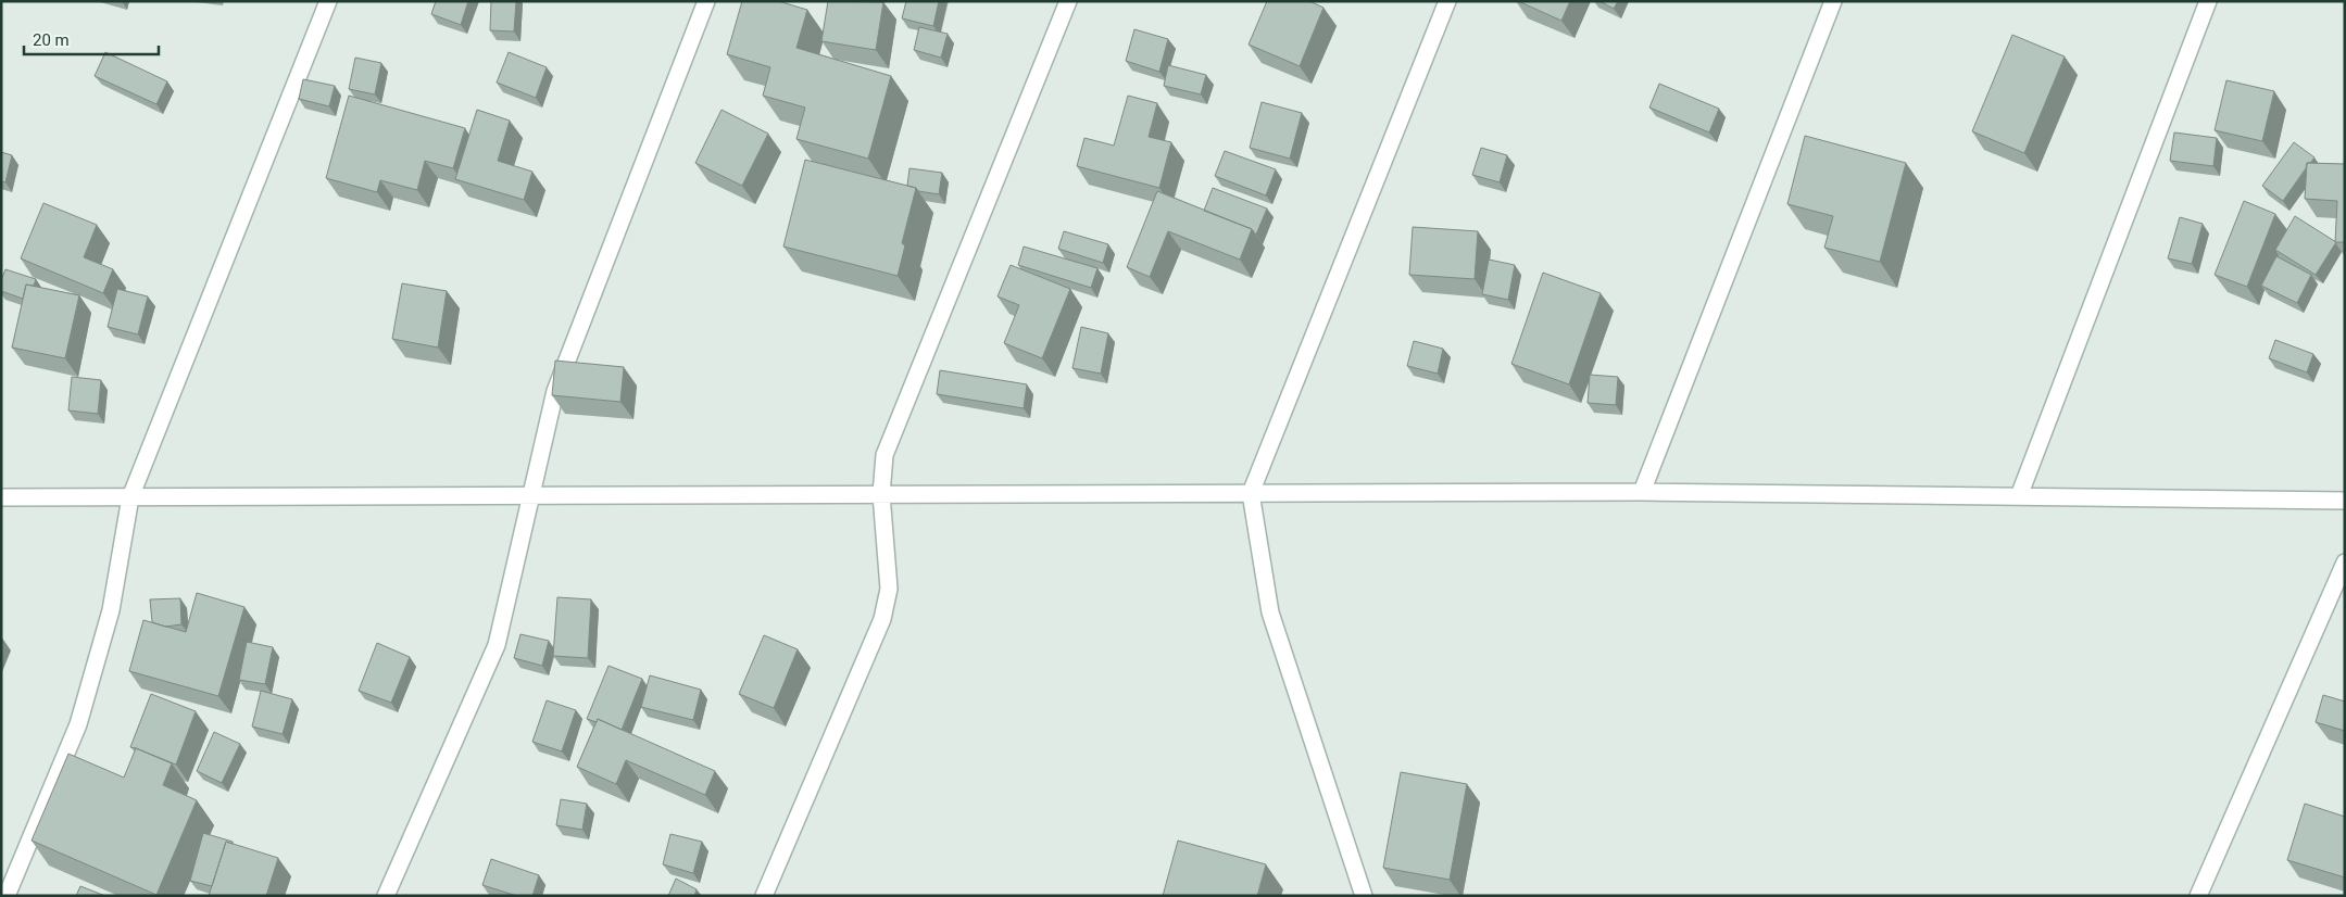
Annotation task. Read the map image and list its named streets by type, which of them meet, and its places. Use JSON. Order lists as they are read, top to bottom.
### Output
{
  "scale_bar": "20 m"
}
